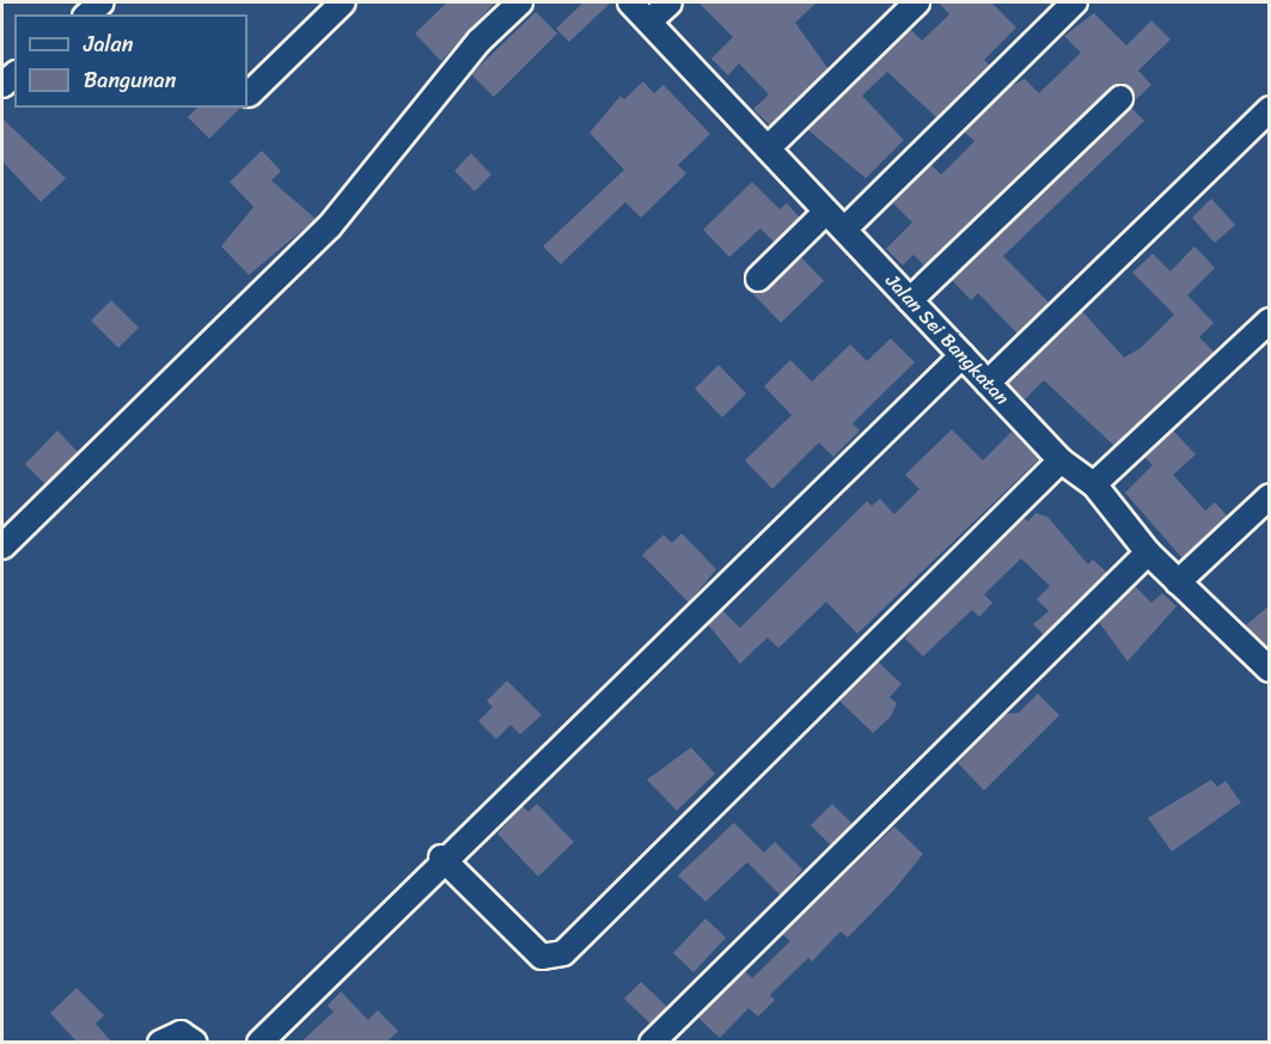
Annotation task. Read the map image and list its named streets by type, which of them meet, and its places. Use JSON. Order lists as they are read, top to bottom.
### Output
{
  "streets": {
    "street": ["Jalan Sei Bangkatan"]
  },
  "legend": ["Jalan", "Bangunan"]
}
